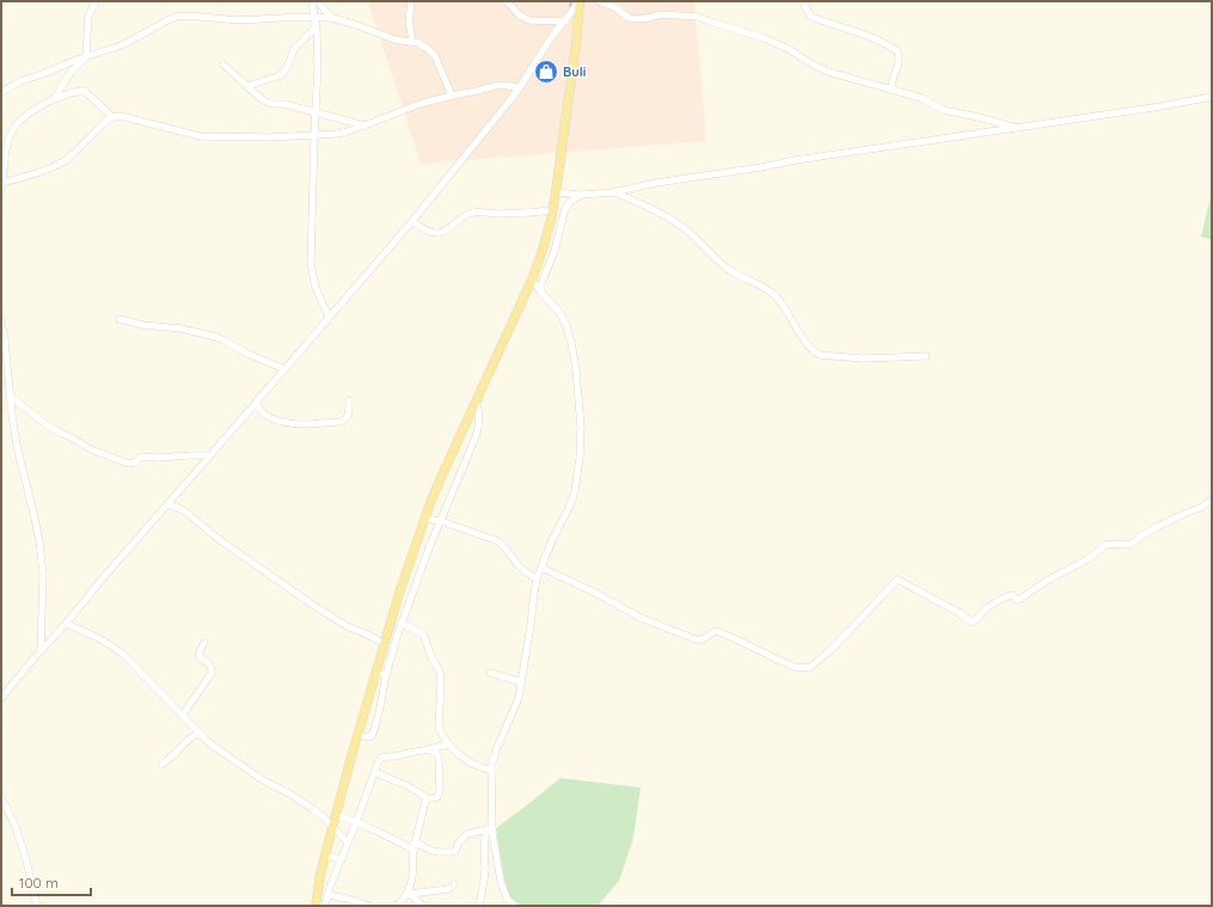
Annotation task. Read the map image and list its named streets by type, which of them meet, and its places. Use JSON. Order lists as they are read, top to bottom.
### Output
{
  "places": {
    "shop": ["Buli"]
  },
  "scale_bar": "100 m"
}
